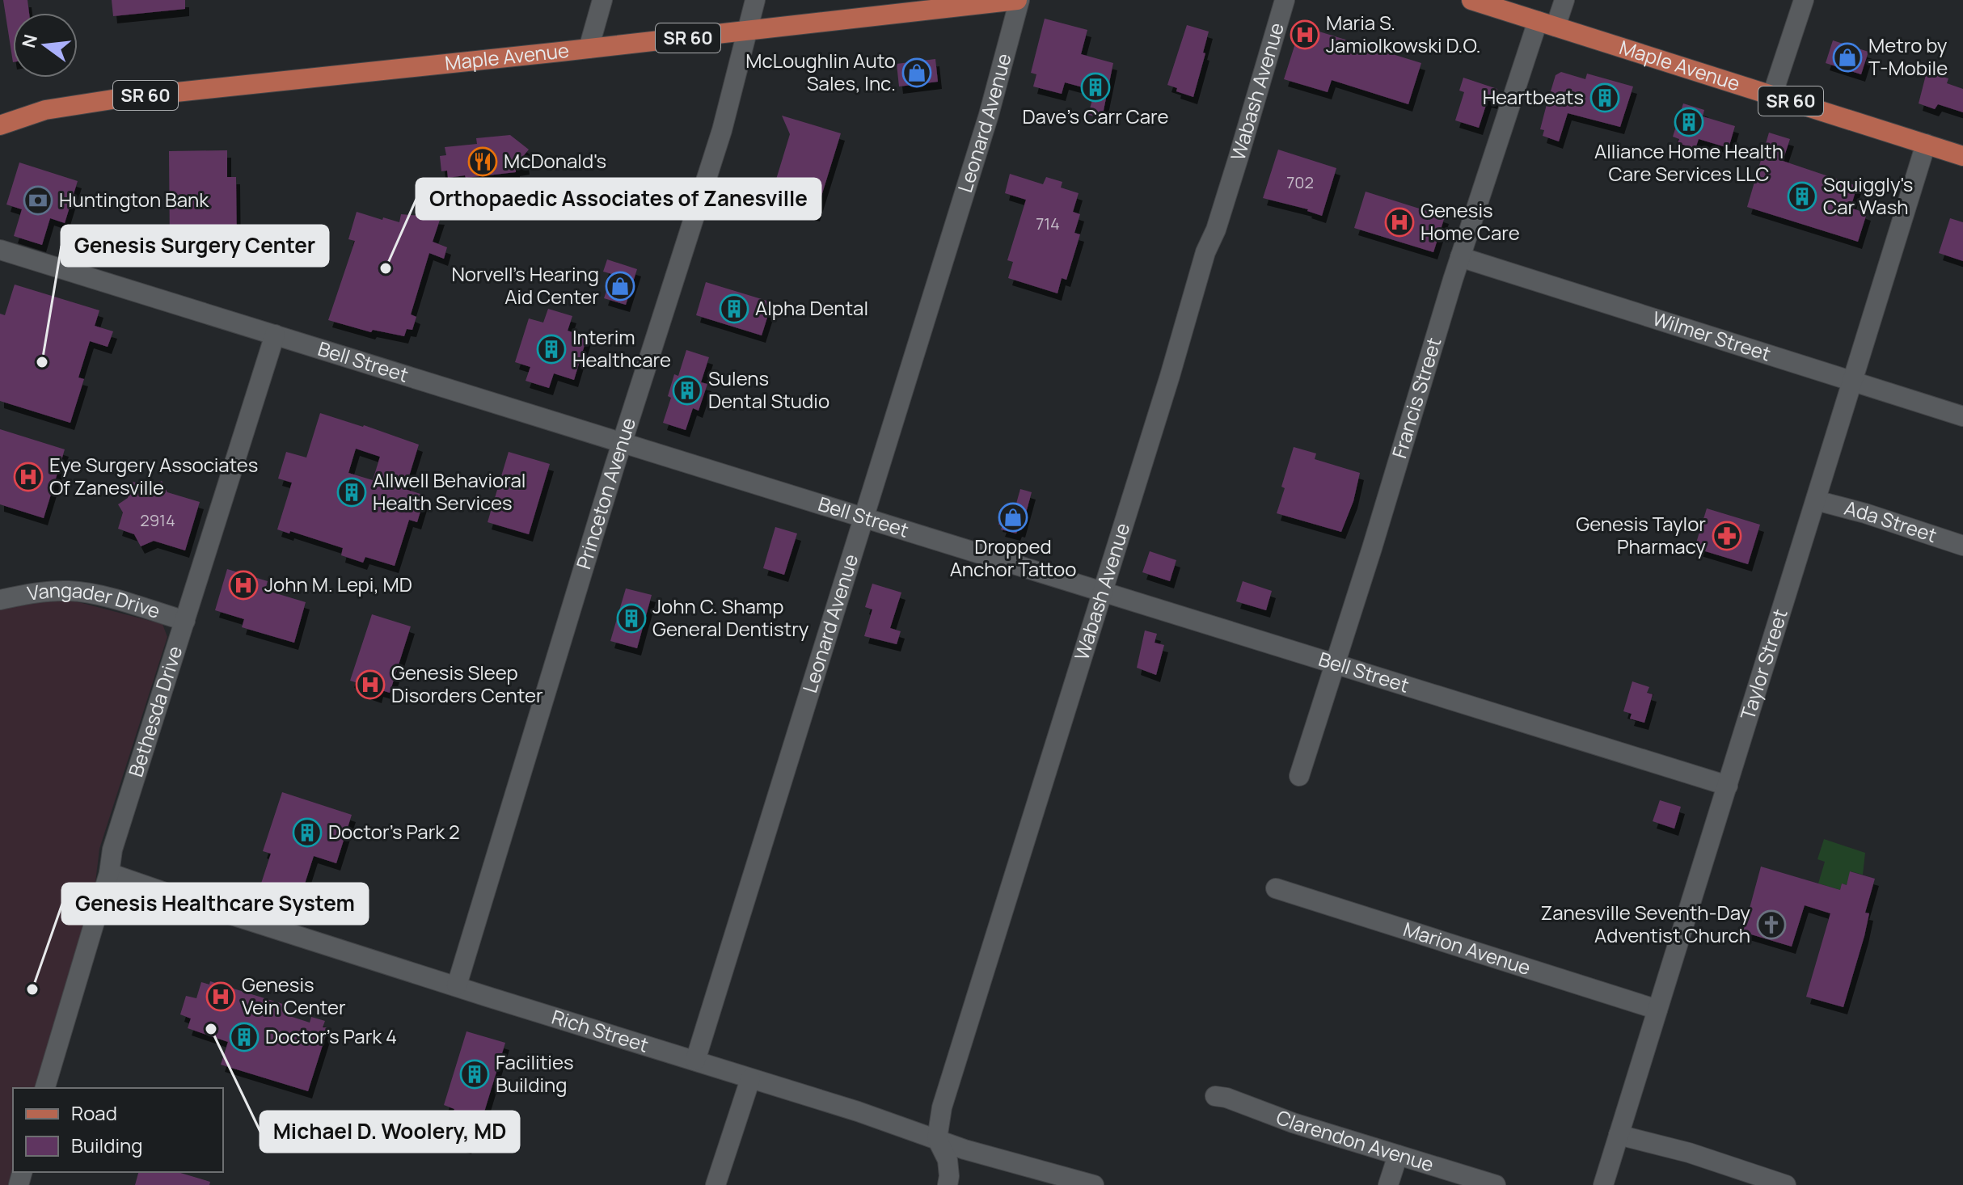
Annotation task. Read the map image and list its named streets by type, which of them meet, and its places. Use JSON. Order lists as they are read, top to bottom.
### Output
{
  "streets": {
    "main road": ["SR 60", "Maple Avenue"],
    "street": [
      "Wabash Avenue",
      "Leonard Avenue",
      "Wilmer Street",
      "Bell Street",
      "Francis Street",
      "Princeton Avenue",
      "Ada Street",
      "Vangader Drive",
      "Taylor Street",
      "Bethesda Drive",
      "Marion Avenue",
      "Rich Street",
      "Clarendon Avenue"
    ]
  },
  "crossings": [
    ["Maple Avenue", "Leonard Avenue"],
    ["Maple Avenue", "Francis Street"],
    ["Maple Avenue", "Princeton Avenue"],
    ["Maple Avenue", "Taylor Street"],
    ["Wabash Avenue", "Bell Street"],
    ["Wabash Avenue", "Rich Street"],
    ["Leonard Avenue", "Bell Street"],
    ["Leonard Avenue", "Rich Street"],
    ["Wilmer Street", "Francis Street"],
    ["Wilmer Street", "Taylor Street"],
    ["Bell Street", "Francis Street"],
    ["Bell Street", "Princeton Avenue"],
    ["Bell Street", "Taylor Street"],
    ["Bell Street", "Bethesda Drive"],
    ["Princeton Avenue", "Rich Street"],
    ["Ada Street", "Taylor Street"],
    ["Vangader Drive", "Bethesda Drive"],
    ["Taylor Street", "Marion Avenue"],
    ["Bethesda Drive", "Rich Street"]
  ],
  "places": {
    "hospital": [
      "Maria S. Jamiolkowski D.O.",
      "Genesis Home Care",
      "Eye Surgery Associates Of Zanesville",
      "John M. Lepi, MD",
      "Genesis Sleep Disorders Center",
      "Genesis Vein Center"
    ],
    "shop": [
      "Metro by T-Mobile",
      "McLoughlin Auto Sales, Inc.",
      "Norvell's Hearing Aid Center",
      "Dropped Anchor Tattoo"
    ],
    "building": [
      "Dave's Carr Care",
      "Heartbeats",
      "Alliance Home Health Care Services LLC",
      "Squiggly's Car Wash",
      "Alpha Dental",
      "Interim Healthcare",
      "Sulens Dental Studio",
      "Allwell Behavioral Health Services",
      "John C. Shamp General Dentistry",
      "Doctor's Park 2",
      "Doctor's Park 4",
      "Facilities Building"
    ],
    "restaurant": ["McDonald's"],
    "bank": ["Huntington Bank"],
    "other": [
      "Orthopaedic Associates of Zanesville",
      "Genesis Surgery Center",
      "Genesis Healthcare System",
      "Michael D. Woolery, MD"
    ],
    "pharmacy": ["Genesis Taylor Pharmacy"],
    "church": ["Zanesville Seventh-Day Adventist Church"]
  },
  "house_numbers": ["702", "714", "2914"],
  "legend": ["Road", "Building"],
  "north": "left"
}
